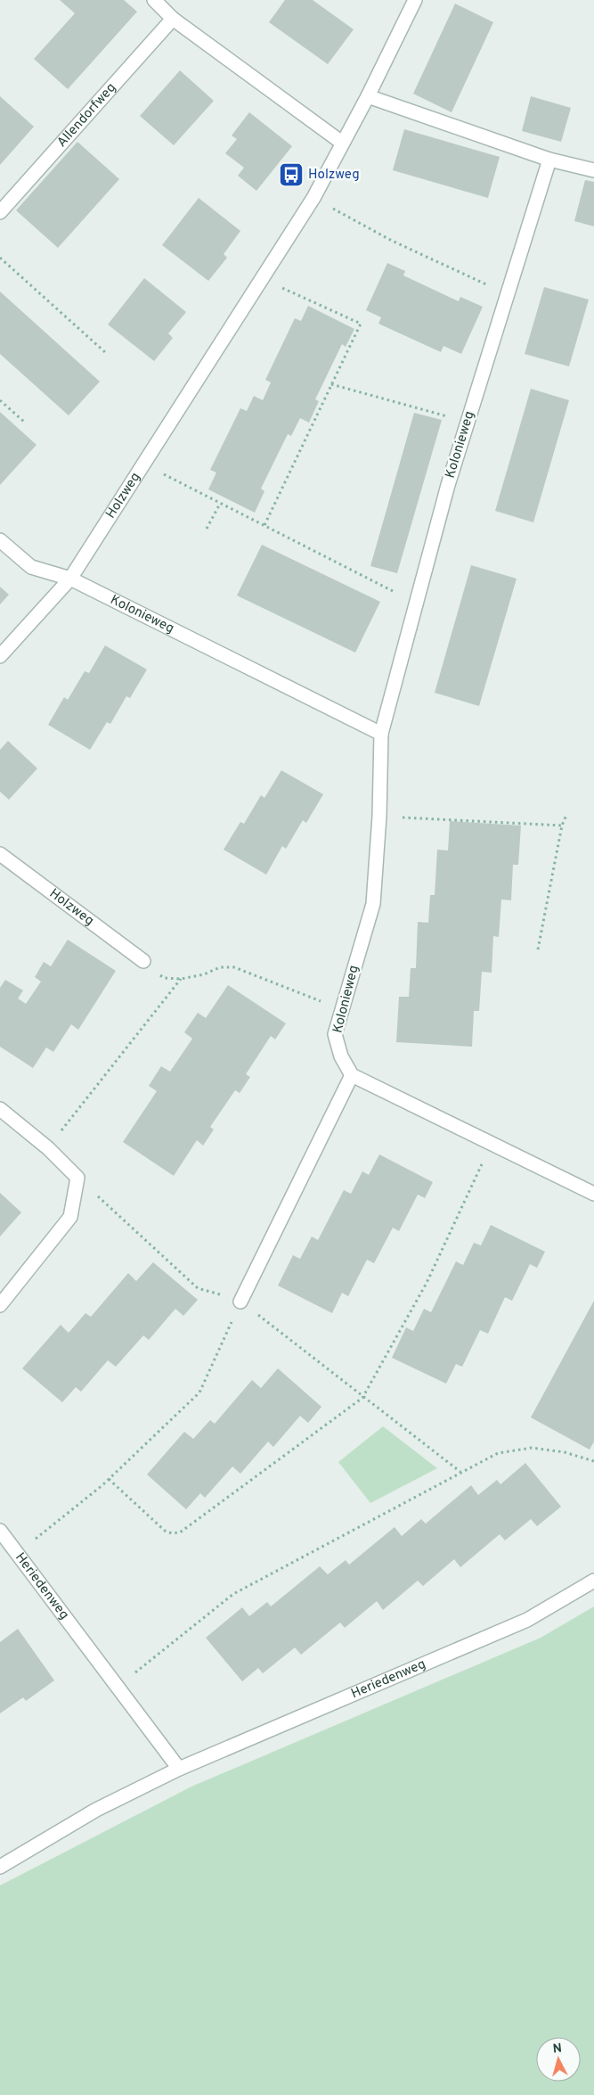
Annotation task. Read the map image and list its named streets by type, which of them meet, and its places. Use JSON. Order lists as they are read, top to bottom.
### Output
{
  "streets": {
    "street": [
      "Allendorfweg",
      "Kolonieweg",
      "Holzweg",
      "Heriedenweg"
    ]
  },
  "crossings": [
    ["Kolonieweg", "Holzweg"]
  ],
  "places": {
    "bus stop": ["Holzweg"]
  },
  "north": "top"
}
